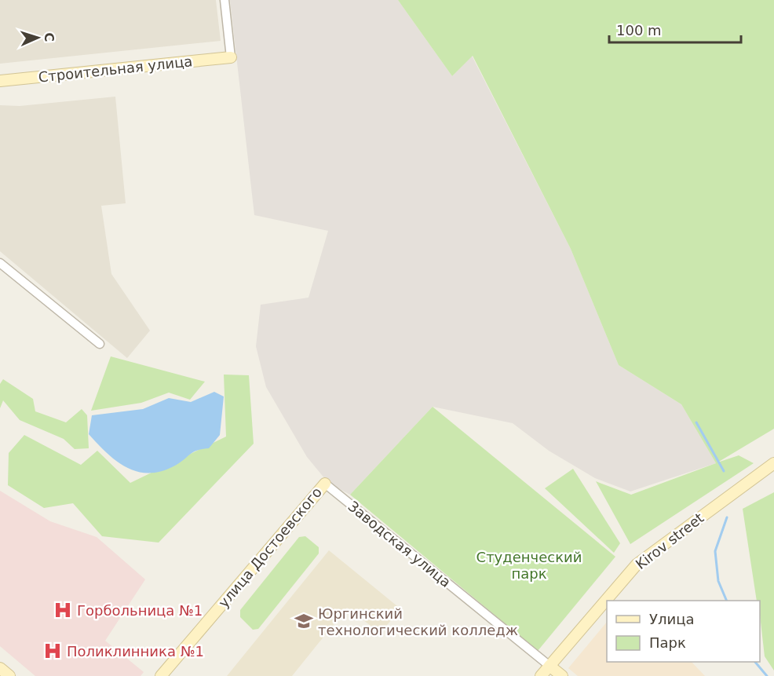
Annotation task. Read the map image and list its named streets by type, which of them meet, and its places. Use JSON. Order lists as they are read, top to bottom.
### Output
{
  "streets": {
    "street": [
      "Строительная улица",
      "Kirov street",
      "Заводская улица",
      "улица Достоевского"
    ]
  },
  "crossings": [
    ["Kirov street", "Заводская улица"],
    ["Заводская улица", "улица Достоевского"]
  ],
  "parks": ["Студенческий парк"],
  "places": {
    "hospital": ["Горбольница №1", "Поликлинника №1"],
    "school or university": ["Юргинский технологический колледж"]
  },
  "legend": ["Улица", "Парк"],
  "scale_bar": "100 m",
  "north": "right"
}
